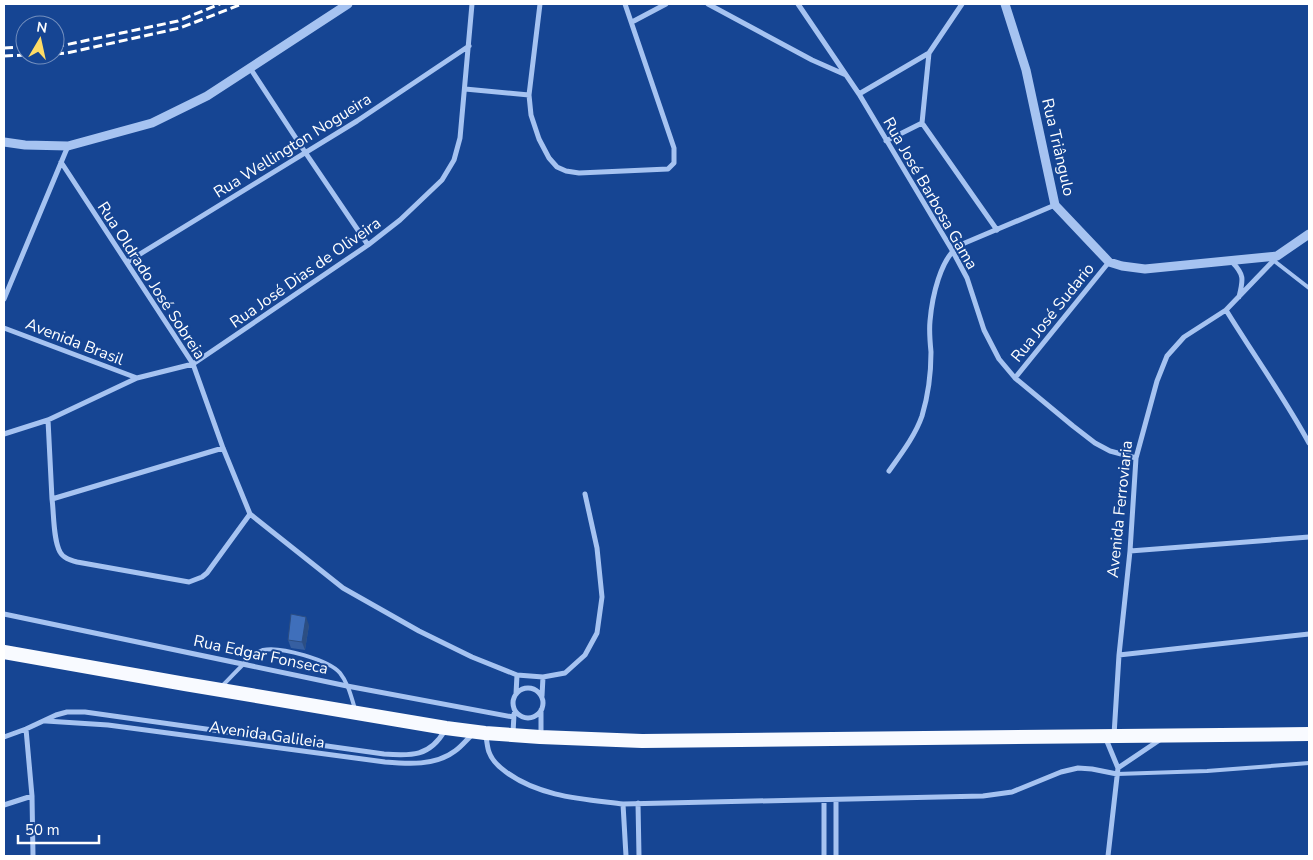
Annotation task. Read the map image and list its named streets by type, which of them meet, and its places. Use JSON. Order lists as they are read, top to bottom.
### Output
{
  "streets": {
    "street": [
      "Rua Wellington Nogueira",
      "Rua Triângulo",
      "Rua José Barbosa Gama",
      "Rua José Dias de Oliveira",
      "Rua Oldrado José Sobreia",
      "Rua José Sudario",
      "Avenida Brasil",
      "Avenida Ferroviaria",
      "Rua Edgar Fonseca",
      "Avenida Galileia"
    ]
  },
  "crossings": [
    ["Rua Wellington Nogueira", "Rua José Dias de Oliveira"],
    ["Rua Wellington Nogueira", "Rua Oldrado José Sobreia"],
    ["Rua Triângulo", "Rua José Sudario"],
    ["Rua José Barbosa Gama", "Rua José Sudario"],
    ["Rua José Barbosa Gama", "Avenida Ferroviaria"],
    ["Rua José Dias de Oliveira", "Rua Oldrado José Sobreia"],
    ["Rua José Dias de Oliveira", "Avenida Brasil"]
  ],
  "scale_bar": "50 m",
  "north": "top"
}
